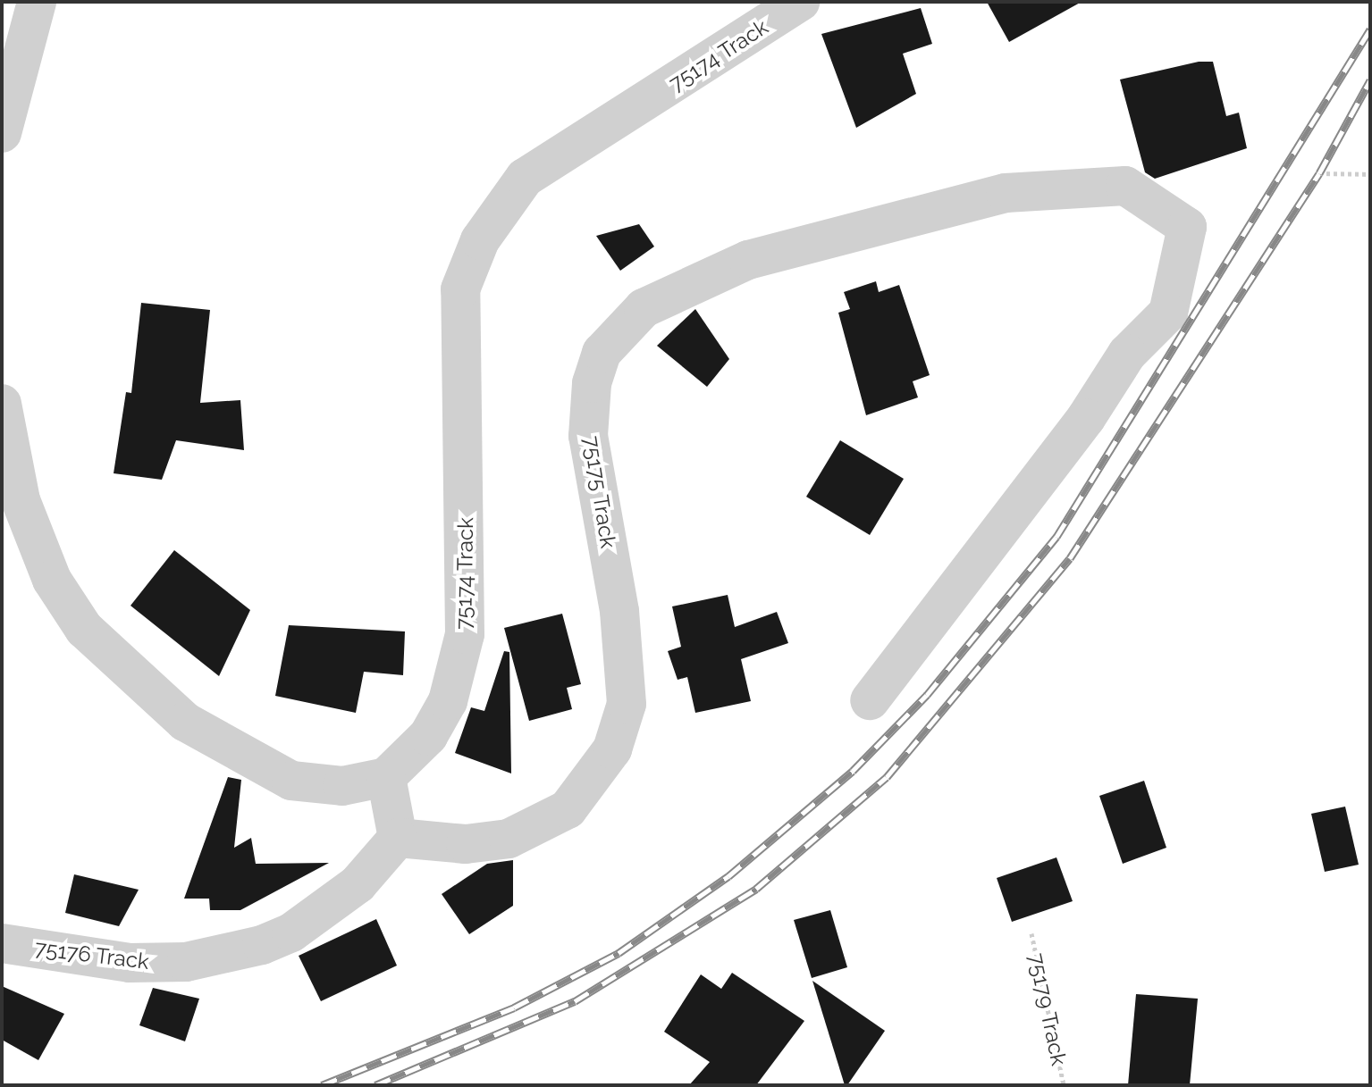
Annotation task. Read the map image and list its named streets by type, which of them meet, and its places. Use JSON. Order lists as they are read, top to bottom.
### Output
{
  "streets": {
    "street": ["75174 Track", "75175 Track", "75176 Track"],
    "path": ["75179 Track"]
  },
  "crossings": [
    ["75175 Track", "75176 Track"]
  ]
}
